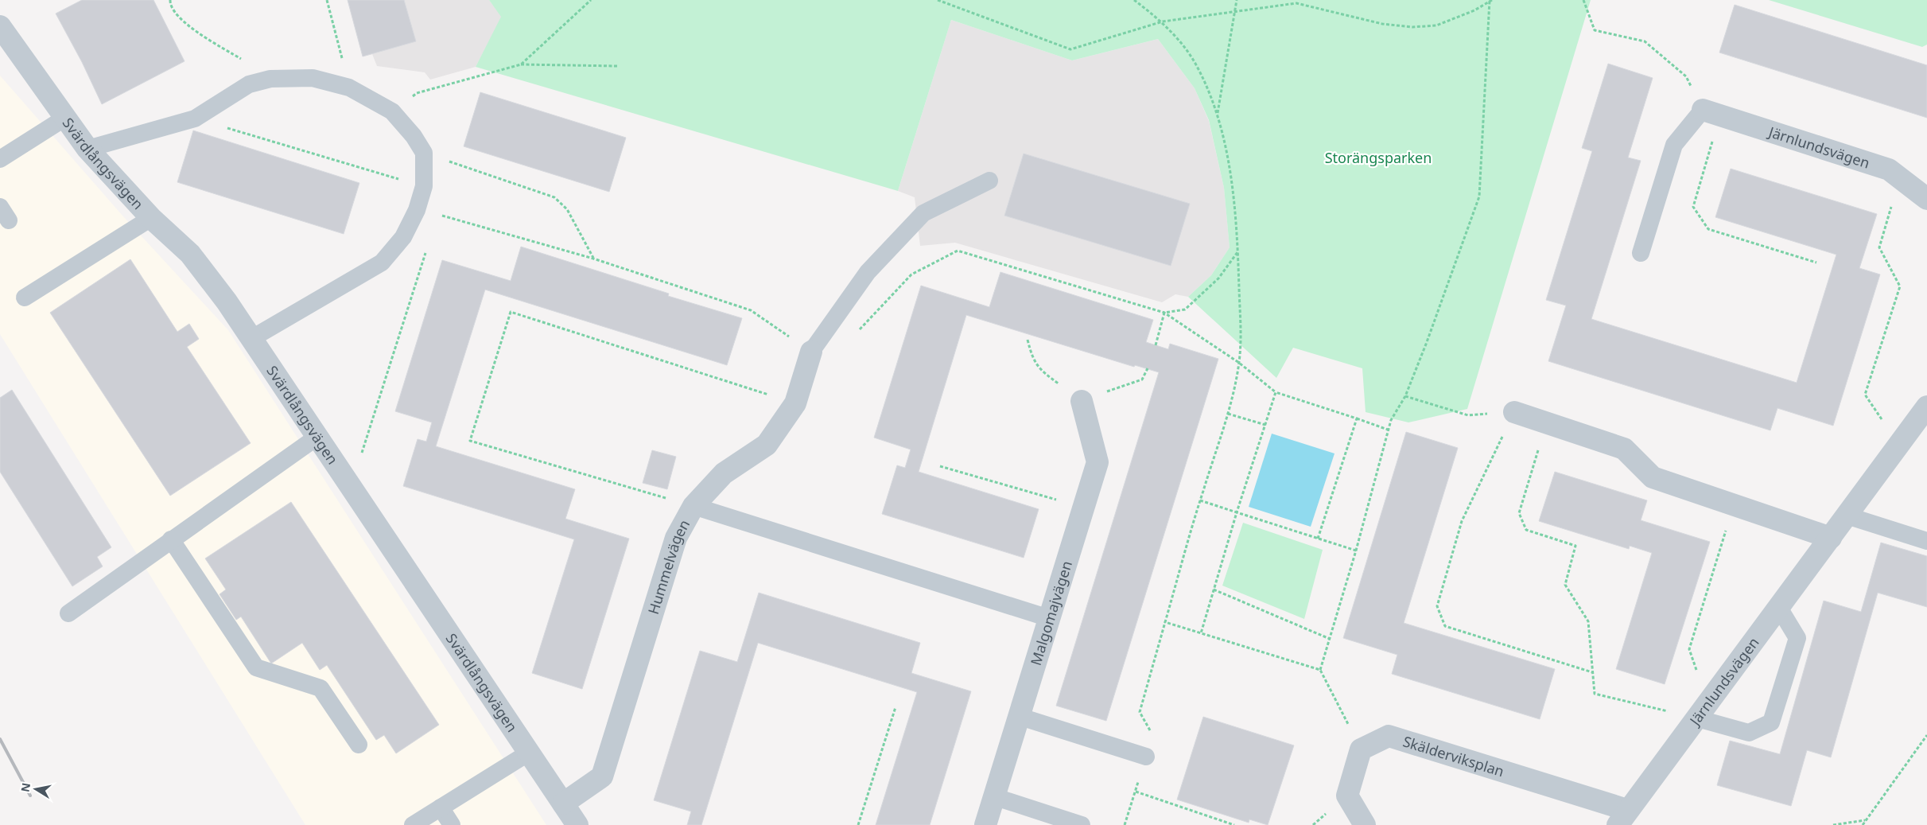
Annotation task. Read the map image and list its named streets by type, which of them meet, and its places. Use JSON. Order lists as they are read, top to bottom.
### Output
{
  "streets": {
    "street": [
      "Järnlundsvägen",
      "Svärdlångsvägen",
      "Hummelvägen",
      "Malgomajvägen",
      "Skälderviksplan"
    ]
  },
  "crossings": [
    ["Järnlundsvägen", "Skälderviksplan"],
    ["Svärdlångsvägen", "Hummelvägen"]
  ],
  "parks": ["Storängsparken"],
  "north": "left"
}
